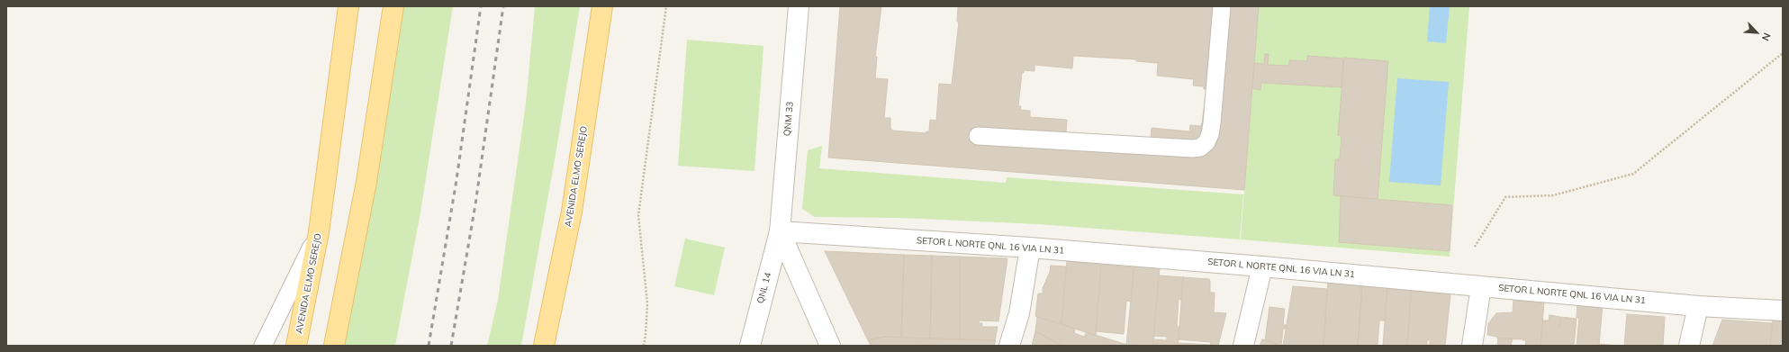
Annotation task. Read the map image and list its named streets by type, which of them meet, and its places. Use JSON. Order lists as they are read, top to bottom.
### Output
{
  "streets": {
    "main road": ["AVENIDA ELMO SEREJO"],
    "street": ["QNM 33", "SETOR L NORTE QNL 16 VIA LN 31", "QNL 14"]
  },
  "crossings": [
    ["QNM 33", "SETOR L NORTE QNL 16 VIA LN 31"],
    ["QNM 33", "QNL 14"],
    ["SETOR L NORTE QNL 16 VIA LN 31", "QNL 14"]
  ],
  "north": "bottom right"
}
